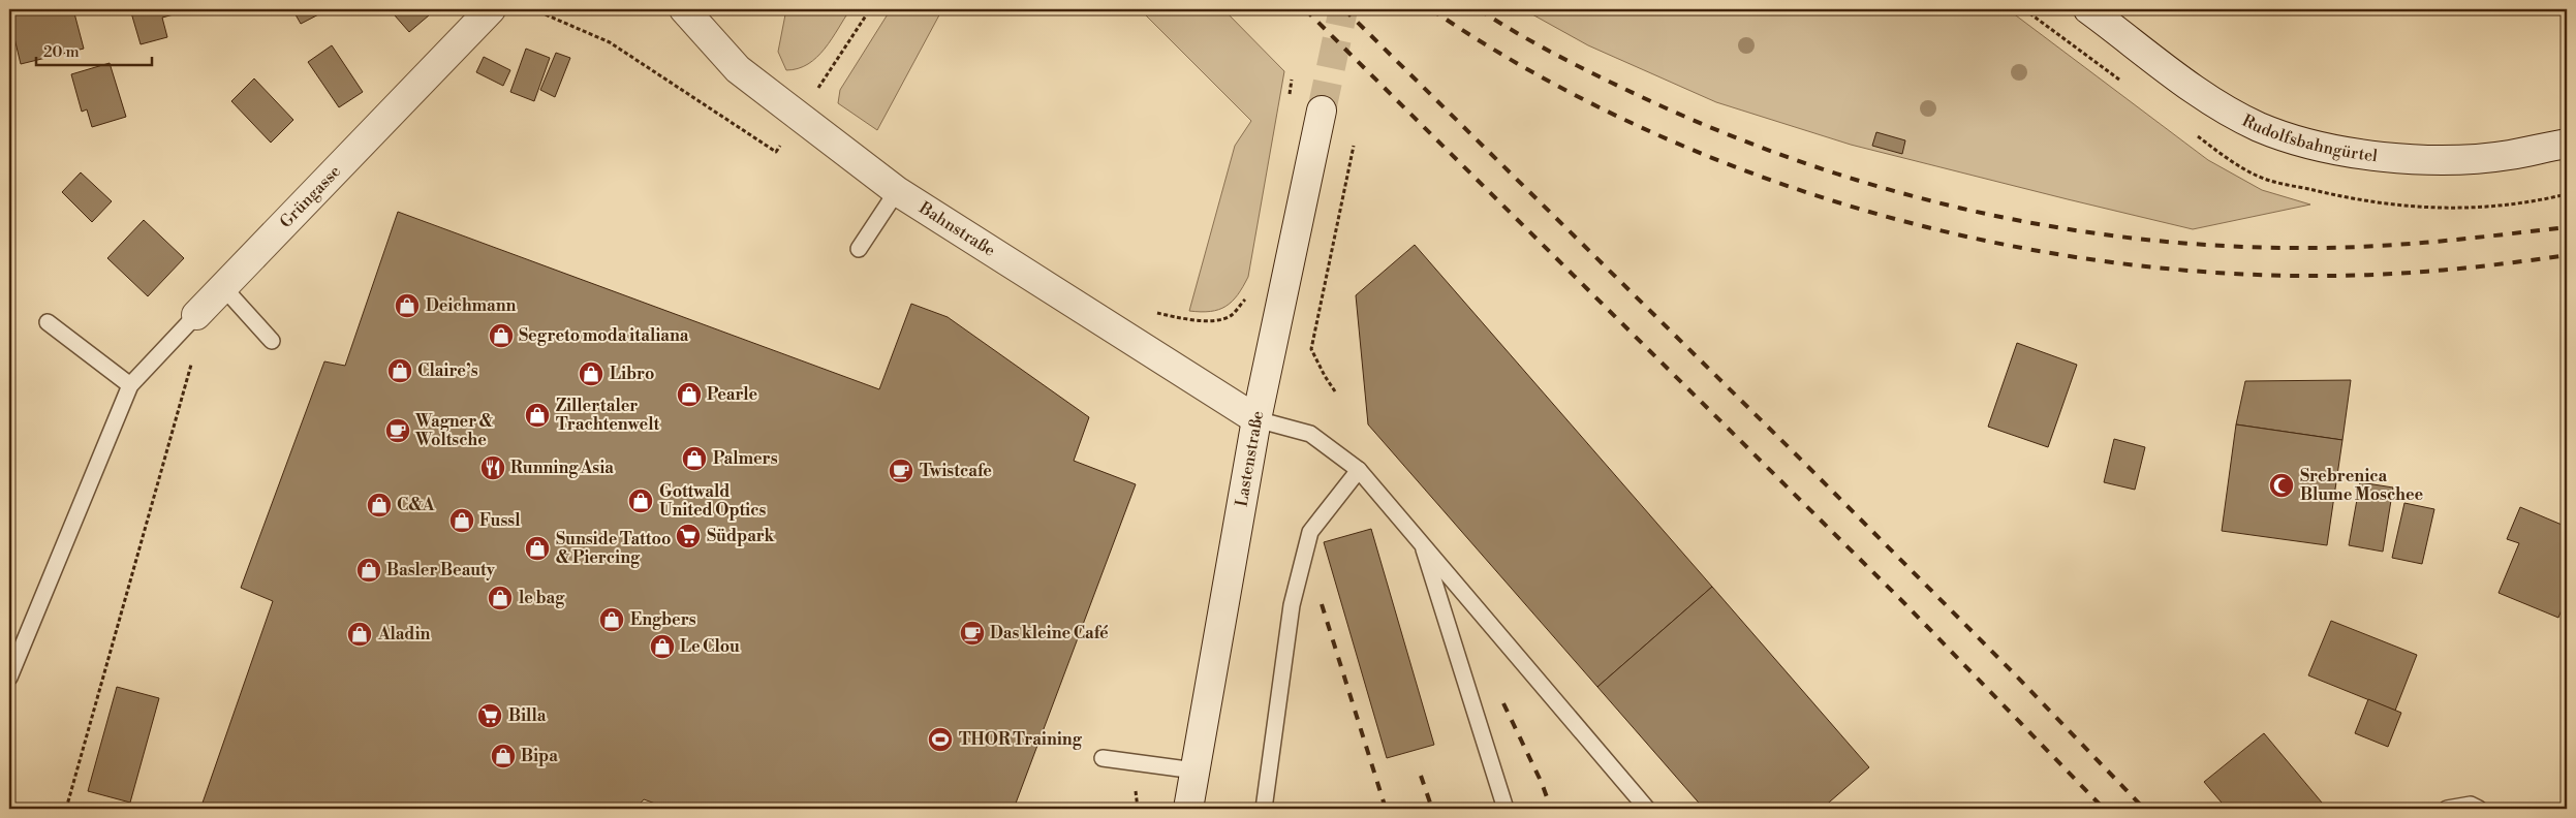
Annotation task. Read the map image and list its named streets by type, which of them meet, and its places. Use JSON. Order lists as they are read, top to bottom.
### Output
{
  "streets": {
    "street": [
      "Rudolfsbahngürtel",
      "Grüngasse",
      "Bahnstraße",
      "Lastenstraße"
    ]
  },
  "crossings": [
    ["Bahnstraße", "Lastenstraße"]
  ],
  "places": {
    "shop": [
      "Deichmann",
      "Segreto moda italiana",
      "Claire’s",
      "Libro",
      "Pearle",
      "Zillertaler Trachtenwelt",
      "Palmers",
      "Gottwald United Optics",
      "C&A",
      "Fussl",
      "Sunside Tattoo & Piercing",
      "Basler Beauty",
      "le bag",
      "Engbers",
      "Aladin",
      "Le Clou",
      "Bipa"
    ],
    "cafe": ["Wagner & Woltsche", "Twistcafe", "Das kleine Café"],
    "restaurant": ["Running Asia"],
    "mosque": ["Srebrenica Blume Moschee"],
    "supermarket": ["Südpark", "Billa"],
    "sports": ["THOR Training"]
  },
  "scale_bar": "20 m"
}
